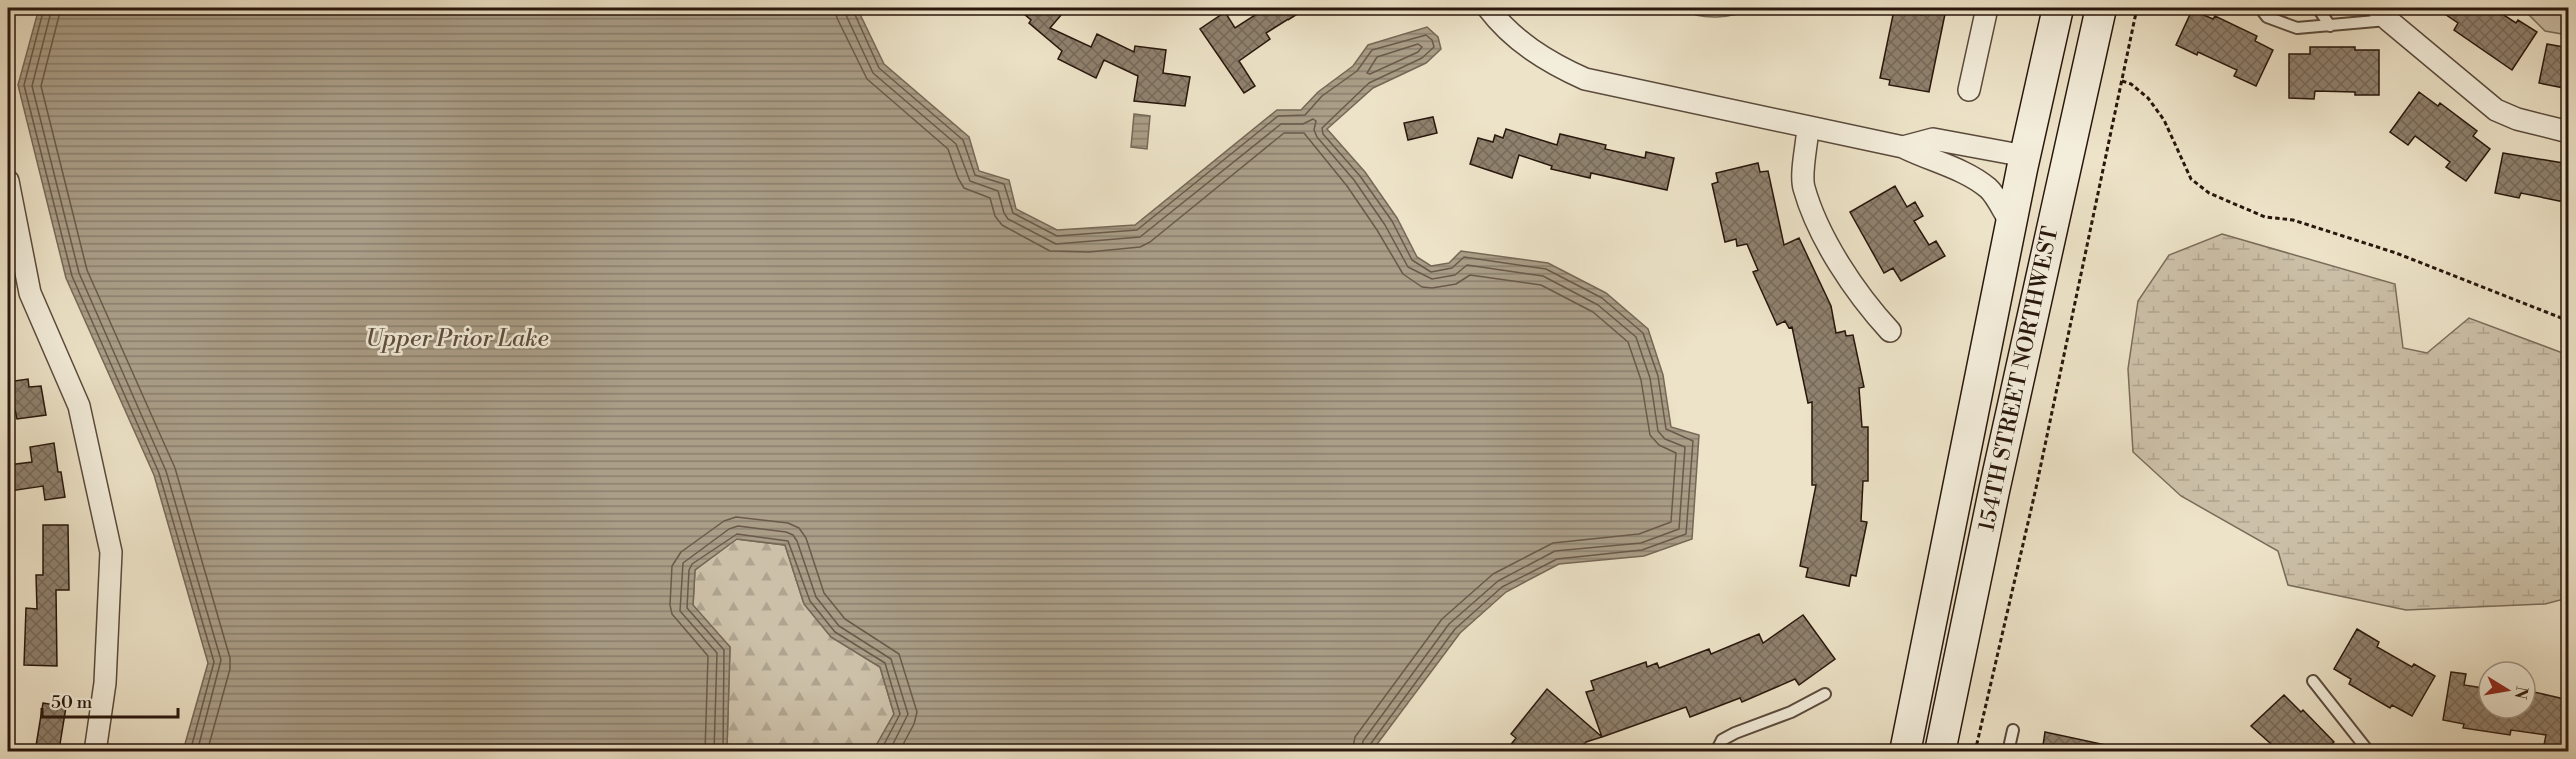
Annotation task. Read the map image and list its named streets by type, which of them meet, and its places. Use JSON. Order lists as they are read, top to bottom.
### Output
{
  "streets": {
    "street": ["154TH STREET NORTHWEST"]
  },
  "water": ["Upper Prior Lake"],
  "scale_bar": "50 m",
  "north": "right"
}
